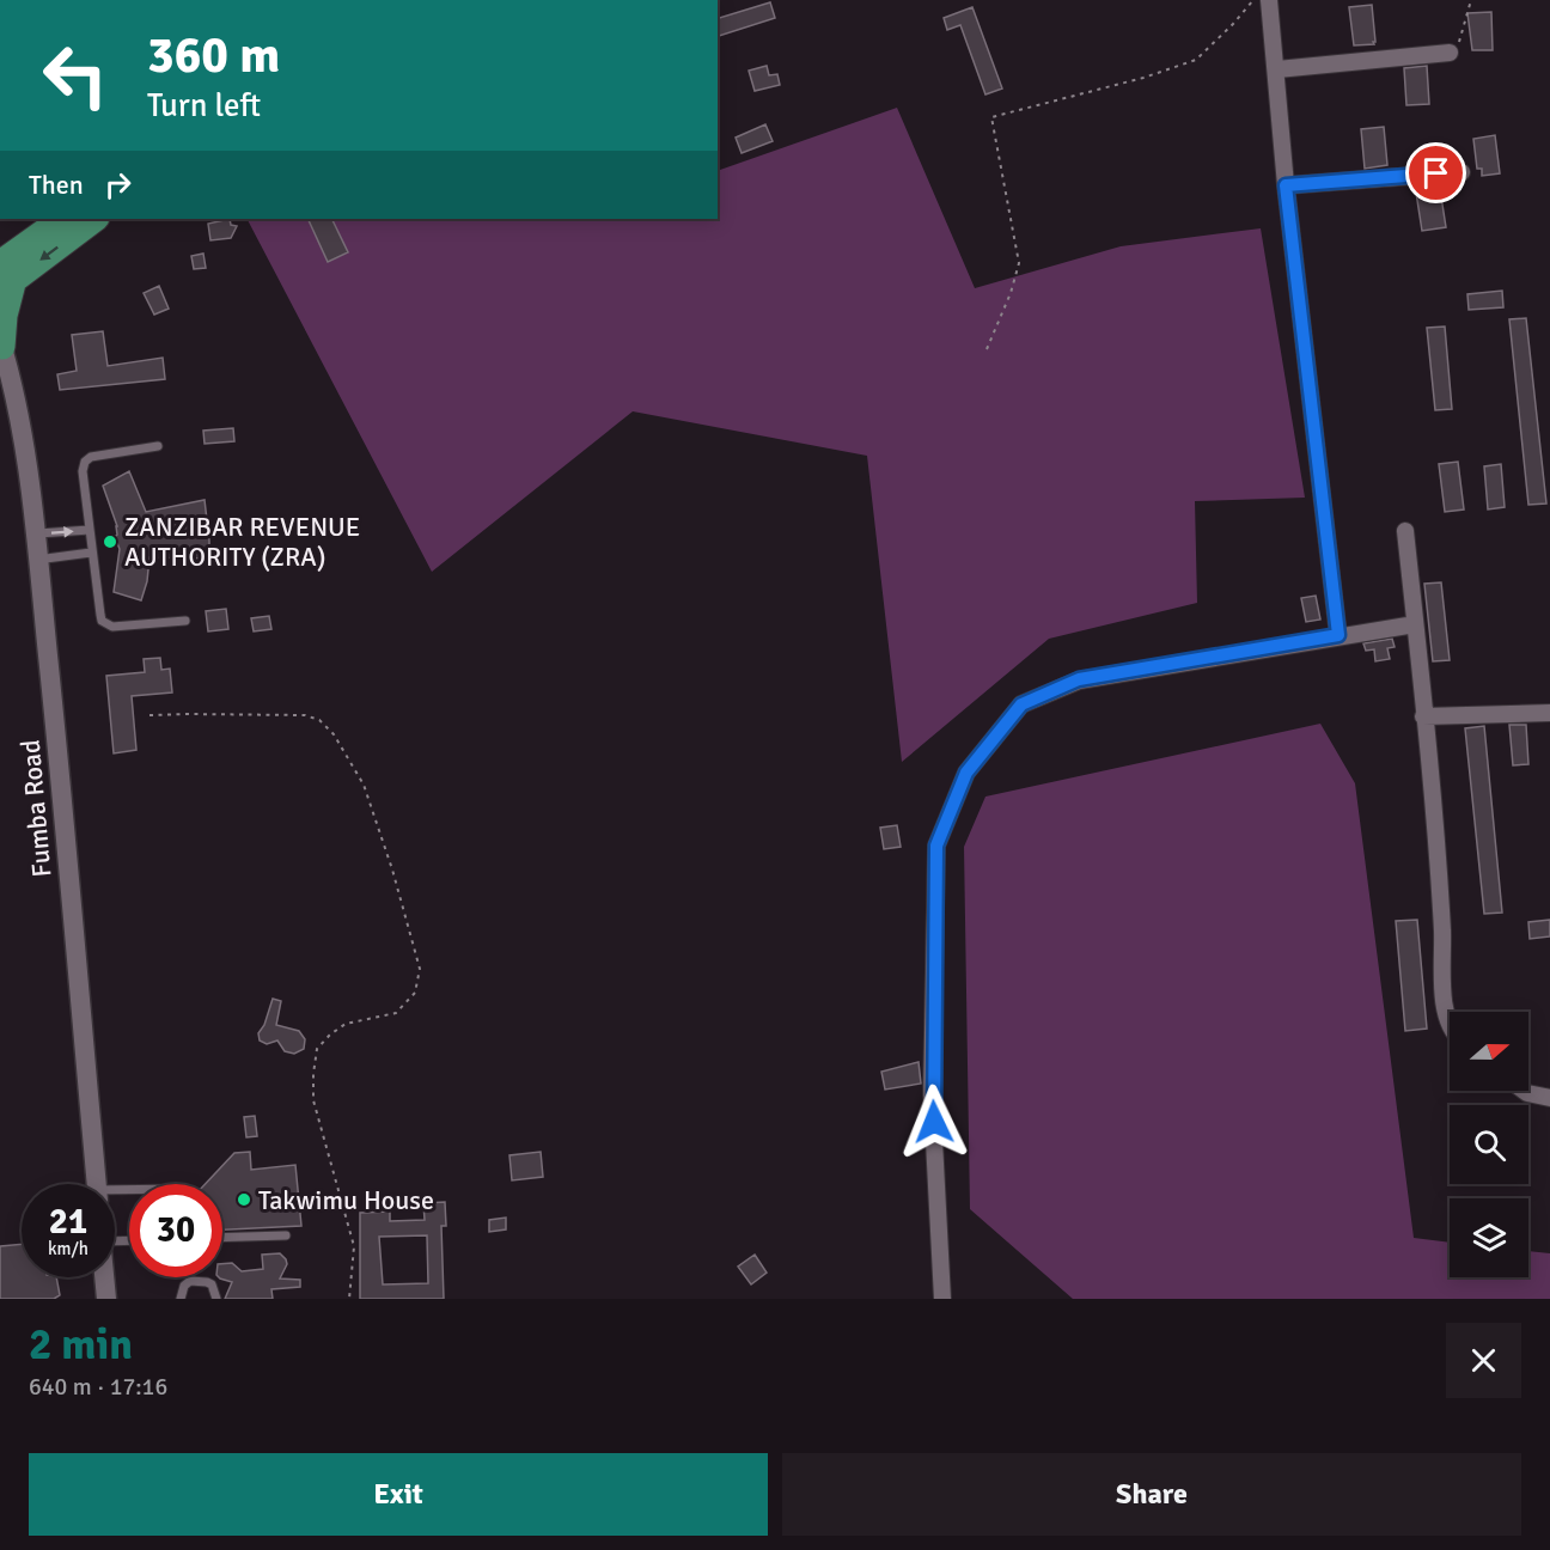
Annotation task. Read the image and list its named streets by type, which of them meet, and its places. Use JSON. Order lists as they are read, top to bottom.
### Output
{
  "streets": {
    "street": ["Fumba Road"]
  },
  "places": ["ZANZIBAR REVENUE AUTHORITY (ZRA)", "Takwimu House"],
  "north": "right",
  "page": {
    "turn": ["360 m", "Turn left"],
    "then": "Then",
    "speed": "21 km/h",
    "limit": "30",
    "heading": ["2 min", "640 m · 17:16"],
    "buttons": ["Exit", "Share"]
  }
}
